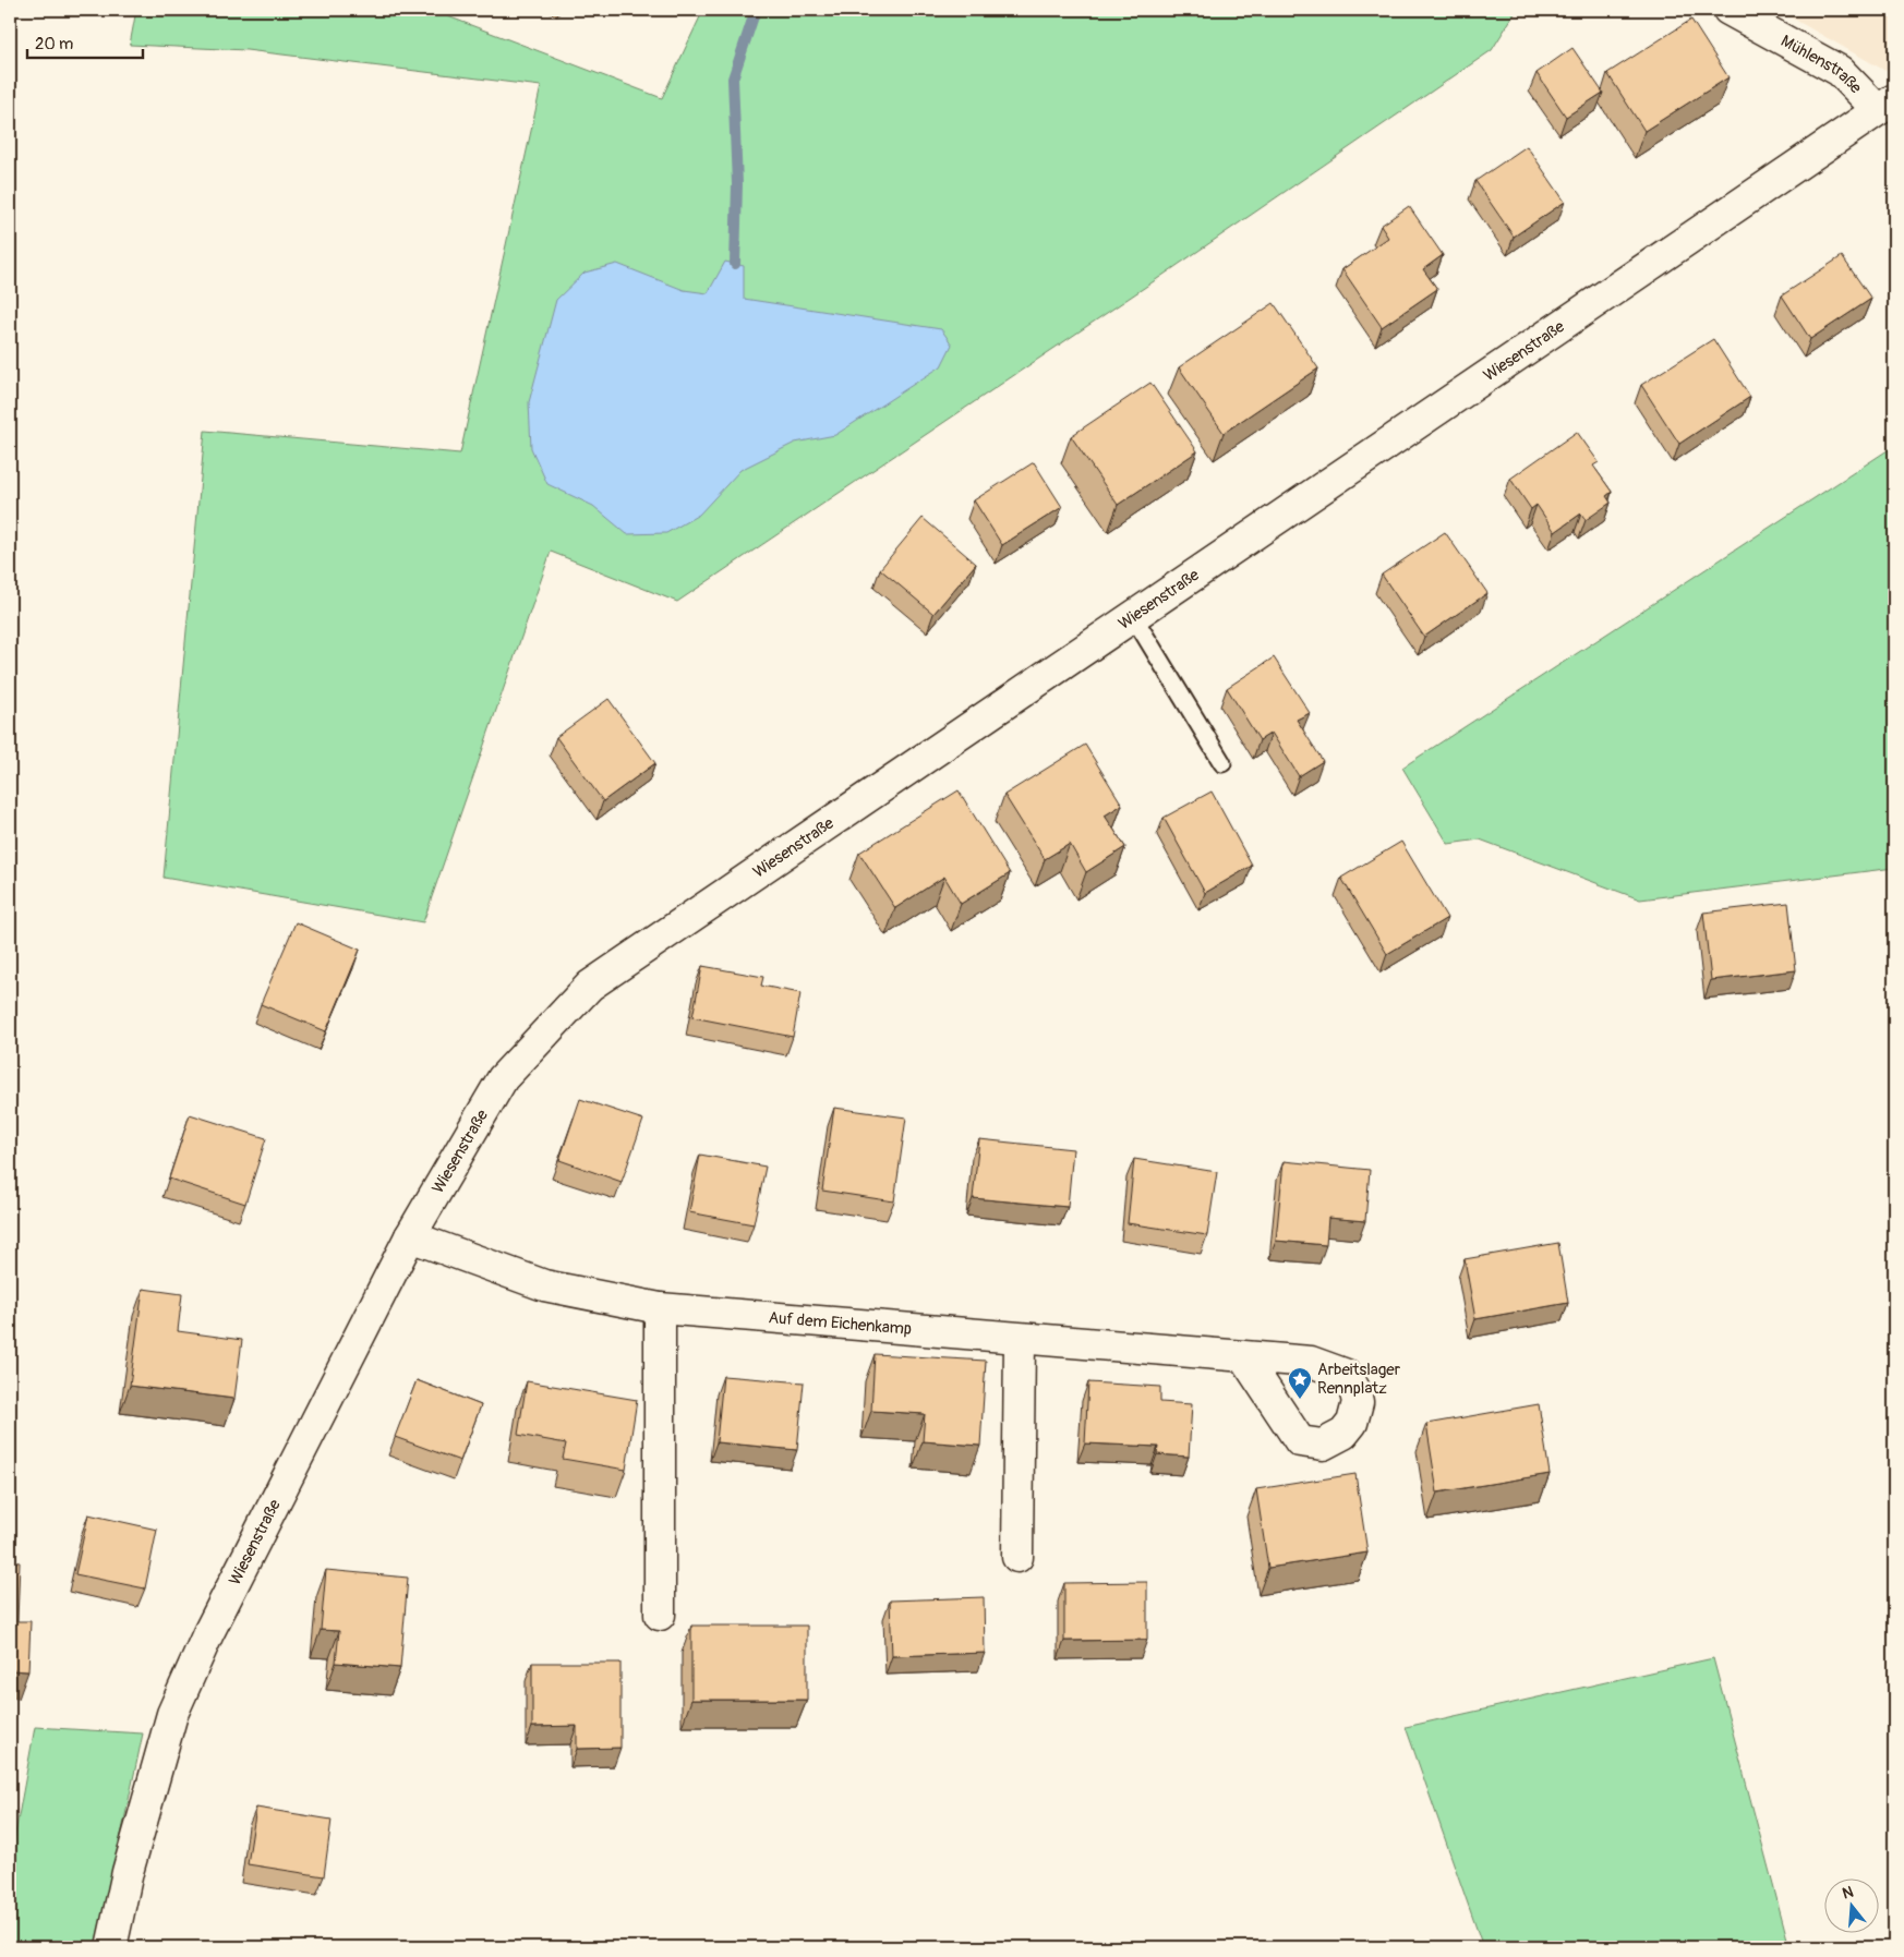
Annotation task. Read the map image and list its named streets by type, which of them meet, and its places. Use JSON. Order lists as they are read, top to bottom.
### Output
{
  "streets": {
    "street": ["Mühlenstraße", "Wiesenstraße", "Auf dem Eichenkamp"]
  },
  "crossings": [
    ["Mühlenstraße", "Wiesenstraße"],
    ["Wiesenstraße", "Auf dem Eichenkamp"]
  ],
  "places": {
    "place": ["Arbeitslager Rennplatz"]
  },
  "scale_bar": "20 m",
  "north": "top"
}
